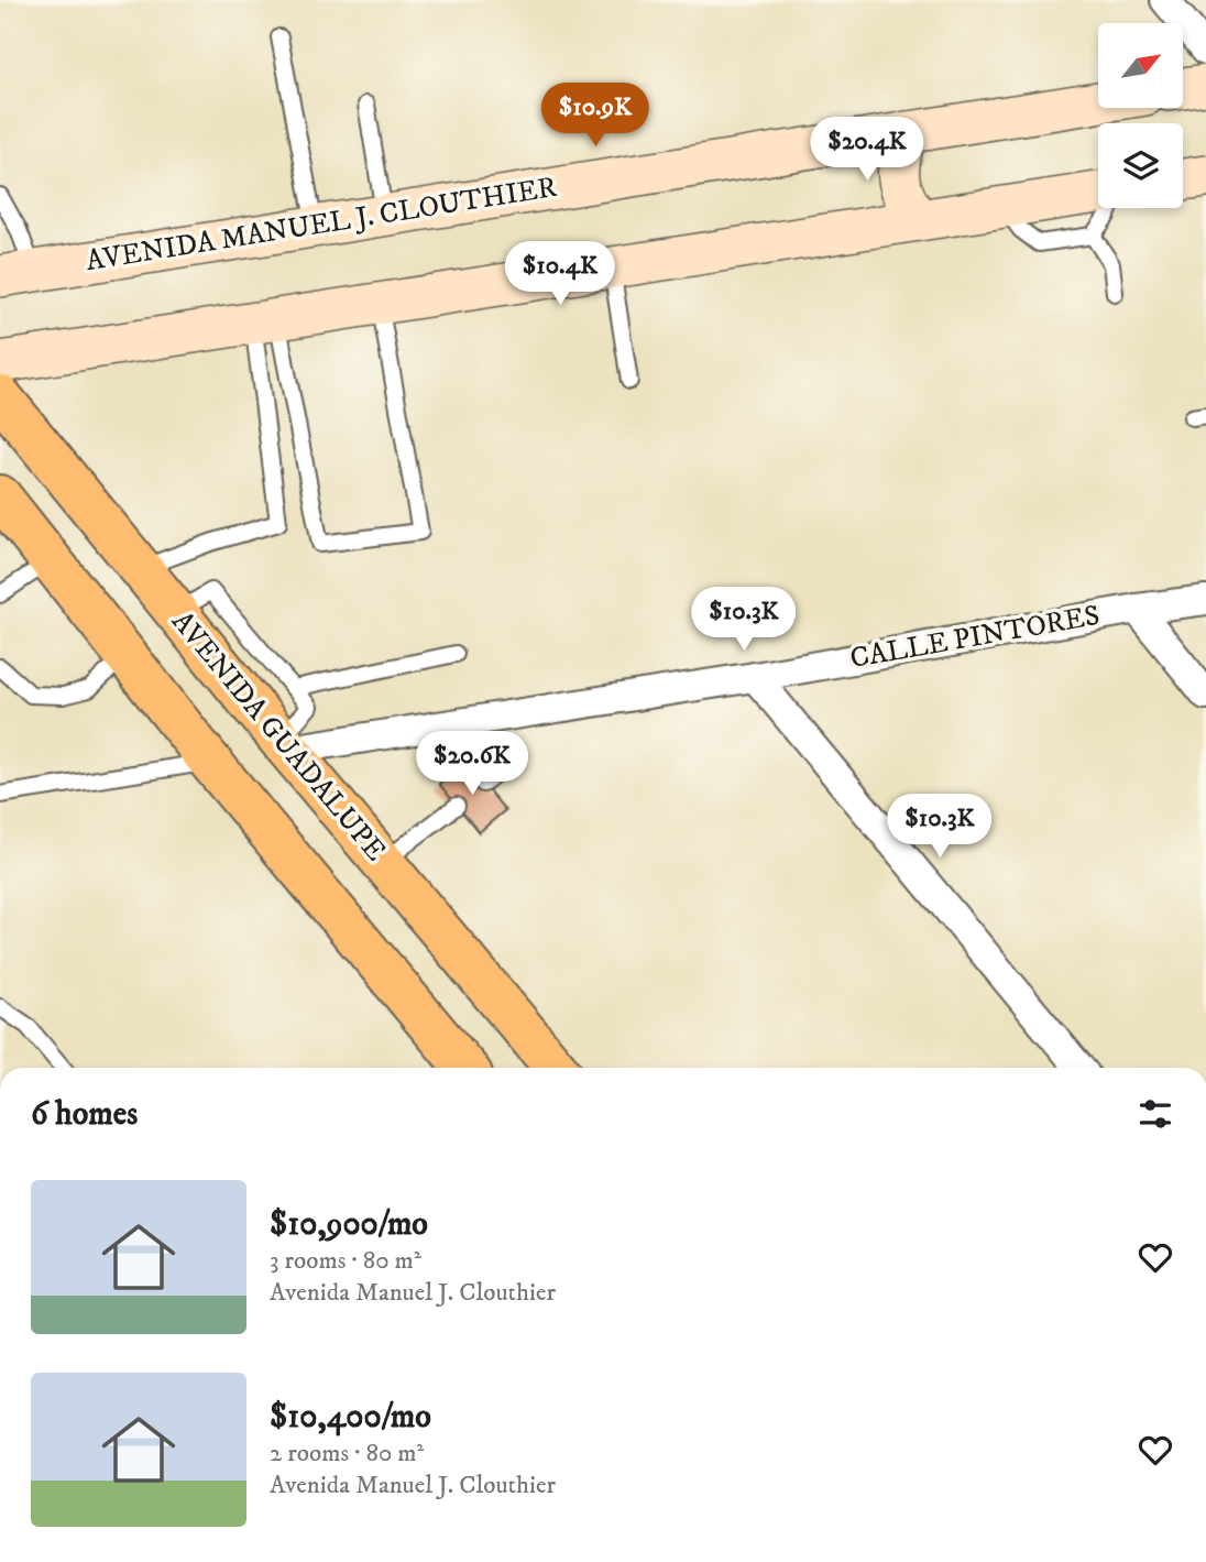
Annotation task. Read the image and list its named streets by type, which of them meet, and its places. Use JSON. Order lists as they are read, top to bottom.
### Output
{
  "streets": {
    "main road": ["AVENIDA MANUEL J. CLOUTHIER", "AVENIDA GUADALUPE"],
    "street": ["CALLE PINTORES"]
  },
  "crossings": [
    ["CALLE PINTORES", "AVENIDA GUADALUPE"]
  ],
  "north": "top right",
  "page": {
    "price": [
      "$10.9K",
      "$20.4K",
      "$10.4K",
      "$10.3K",
      "$20.6K",
      "$10.3K"
    ],
    "heading": "6 homes",
    "list": [
      {
        "name": "$10,900/mo",
        "note": "3 rooms · 80 m² · Avenida Manuel J. Clouthier"
      },
      {
        "name": "$10,400/mo",
        "note": "2 rooms · 80 m² · Avenida Manuel J. Clouthier"
      }
    ]
  }
}
